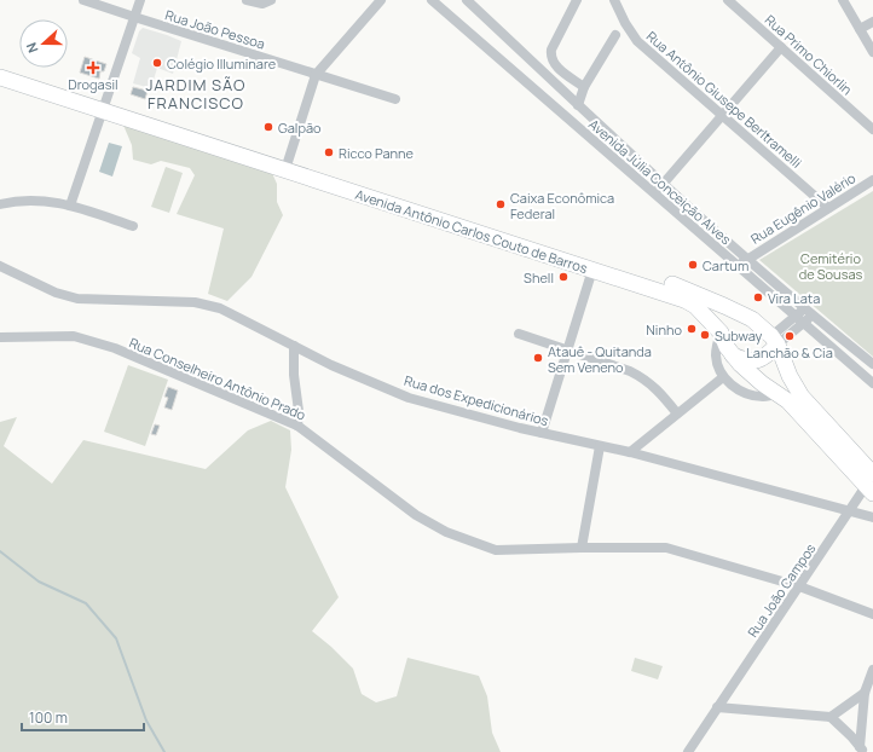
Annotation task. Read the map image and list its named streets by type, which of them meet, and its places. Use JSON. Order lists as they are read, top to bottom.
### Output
{
  "streets": {
    "main road": ["Avenida Antônio Carlos Couto de Barros"],
    "street": [
      "Rua João Pessoa",
      "Rua Primo Chiorlin",
      "Rua Antônio Giusepe Berltramelli",
      "Avenida Júlia Conceição Alves",
      "Rua Eugênio Valério",
      "Rua Conselheiro Antônio Prado",
      "Rua dos Expedicionários",
      "Rua João Campos"
    ]
  },
  "crossings": [
    ["Rua Antônio Giusepe Berltramelli", "Rua Eugênio Valério"],
    ["Avenida Júlia Conceição Alves", "Rua Eugênio Valério"],
    ["Avenida Antônio Carlos Couto de Barros", "Rua João Campos"],
    ["Rua Conselheiro Antônio Prado", "Rua João Campos"],
    ["Rua dos Expedicionários", "Rua João Campos"]
  ],
  "districts": ["JARDIM SÃO FRANCISCO"],
  "parks": ["Cemitério de Sousas"],
  "places": {
    "other": [
      "Colégio Illuminare",
      "Galpão",
      "Ricco Panne",
      "Caixa Econômica Federal",
      "Cartum",
      "Shell",
      "Vira Lata",
      "Ninho",
      "Subway",
      "Lanchão & Cia",
      "Atauê - Quitanda Sem Veneno"
    ],
    "health": ["Drogasil"]
  },
  "scale_bar": "100 m",
  "north": "left"
}
